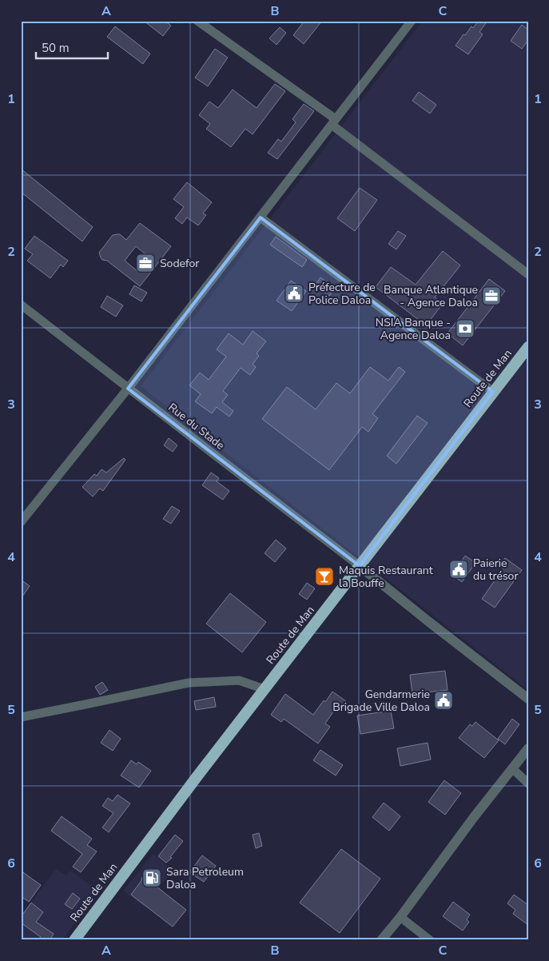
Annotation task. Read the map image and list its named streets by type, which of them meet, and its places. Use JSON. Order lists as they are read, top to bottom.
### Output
{
  "streets": {
    "highway": ["Route de Man"],
    "street": ["Rue du Stade"]
  },
  "crossings": [
    ["Route de Man", "Rue du Stade"]
  ],
  "places": {
    "office": ["Sodefor", "Banque Atlantique - Agence Daloa"],
    "public building": ["Préfecture de Police Daloa", "Paierie du trésor", "Gendarmerie Brigade Ville Daloa"],
    "bank": ["NSIA Banque - Agence Daloa"],
    "bar": ["Maquis Restaurant la Bouffe"],
    "fuel station": ["Sara Petroleum Daloa"]
  },
  "scale_bar": "50 m",
  "grid": {
    "columns": ["A", "B", "C"],
    "rows": [
      "1",
      "2",
      "3",
      "4",
      "5",
      "6"
    ]
  }
}
